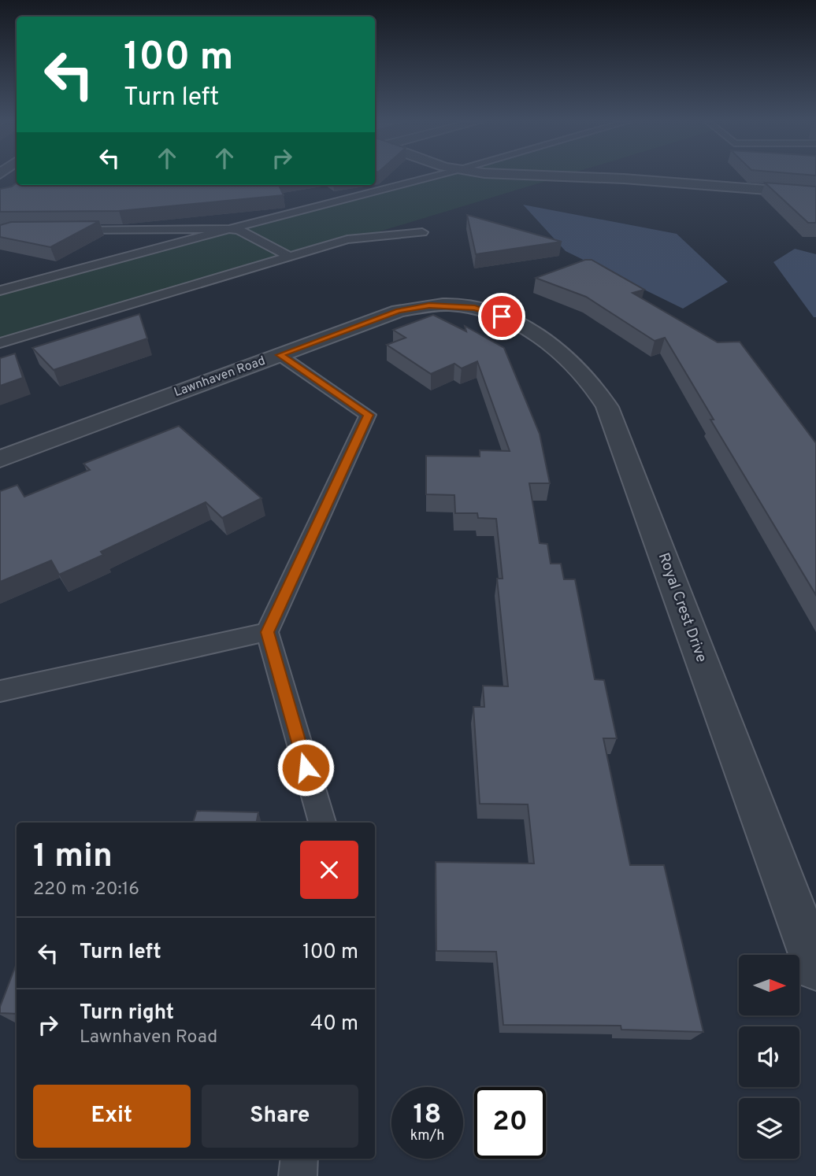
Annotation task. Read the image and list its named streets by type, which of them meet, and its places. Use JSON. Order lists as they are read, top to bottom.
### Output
{
  "streets": {
    "street": ["Lawnhaven Road", "Royal Crest Drive"]
  },
  "crossings": [
    ["Lawnhaven Road", "Royal Crest Drive"]
  ],
  "north": "right",
  "page": {
    "turn": ["100 m", "Turn left"],
    "heading": ["1 min", "220 m · 20:16"],
    "list": [
      {
        "name": "Turn left",
        "value": "100 m"
      },
      {
        "name": "Turn right",
        "note": "Lawnhaven Road",
        "value": "40 m"
      }
    ],
    "buttons": ["Exit", "Share"],
    "speed": "18 km/h",
    "limit": "20"
  }
}
